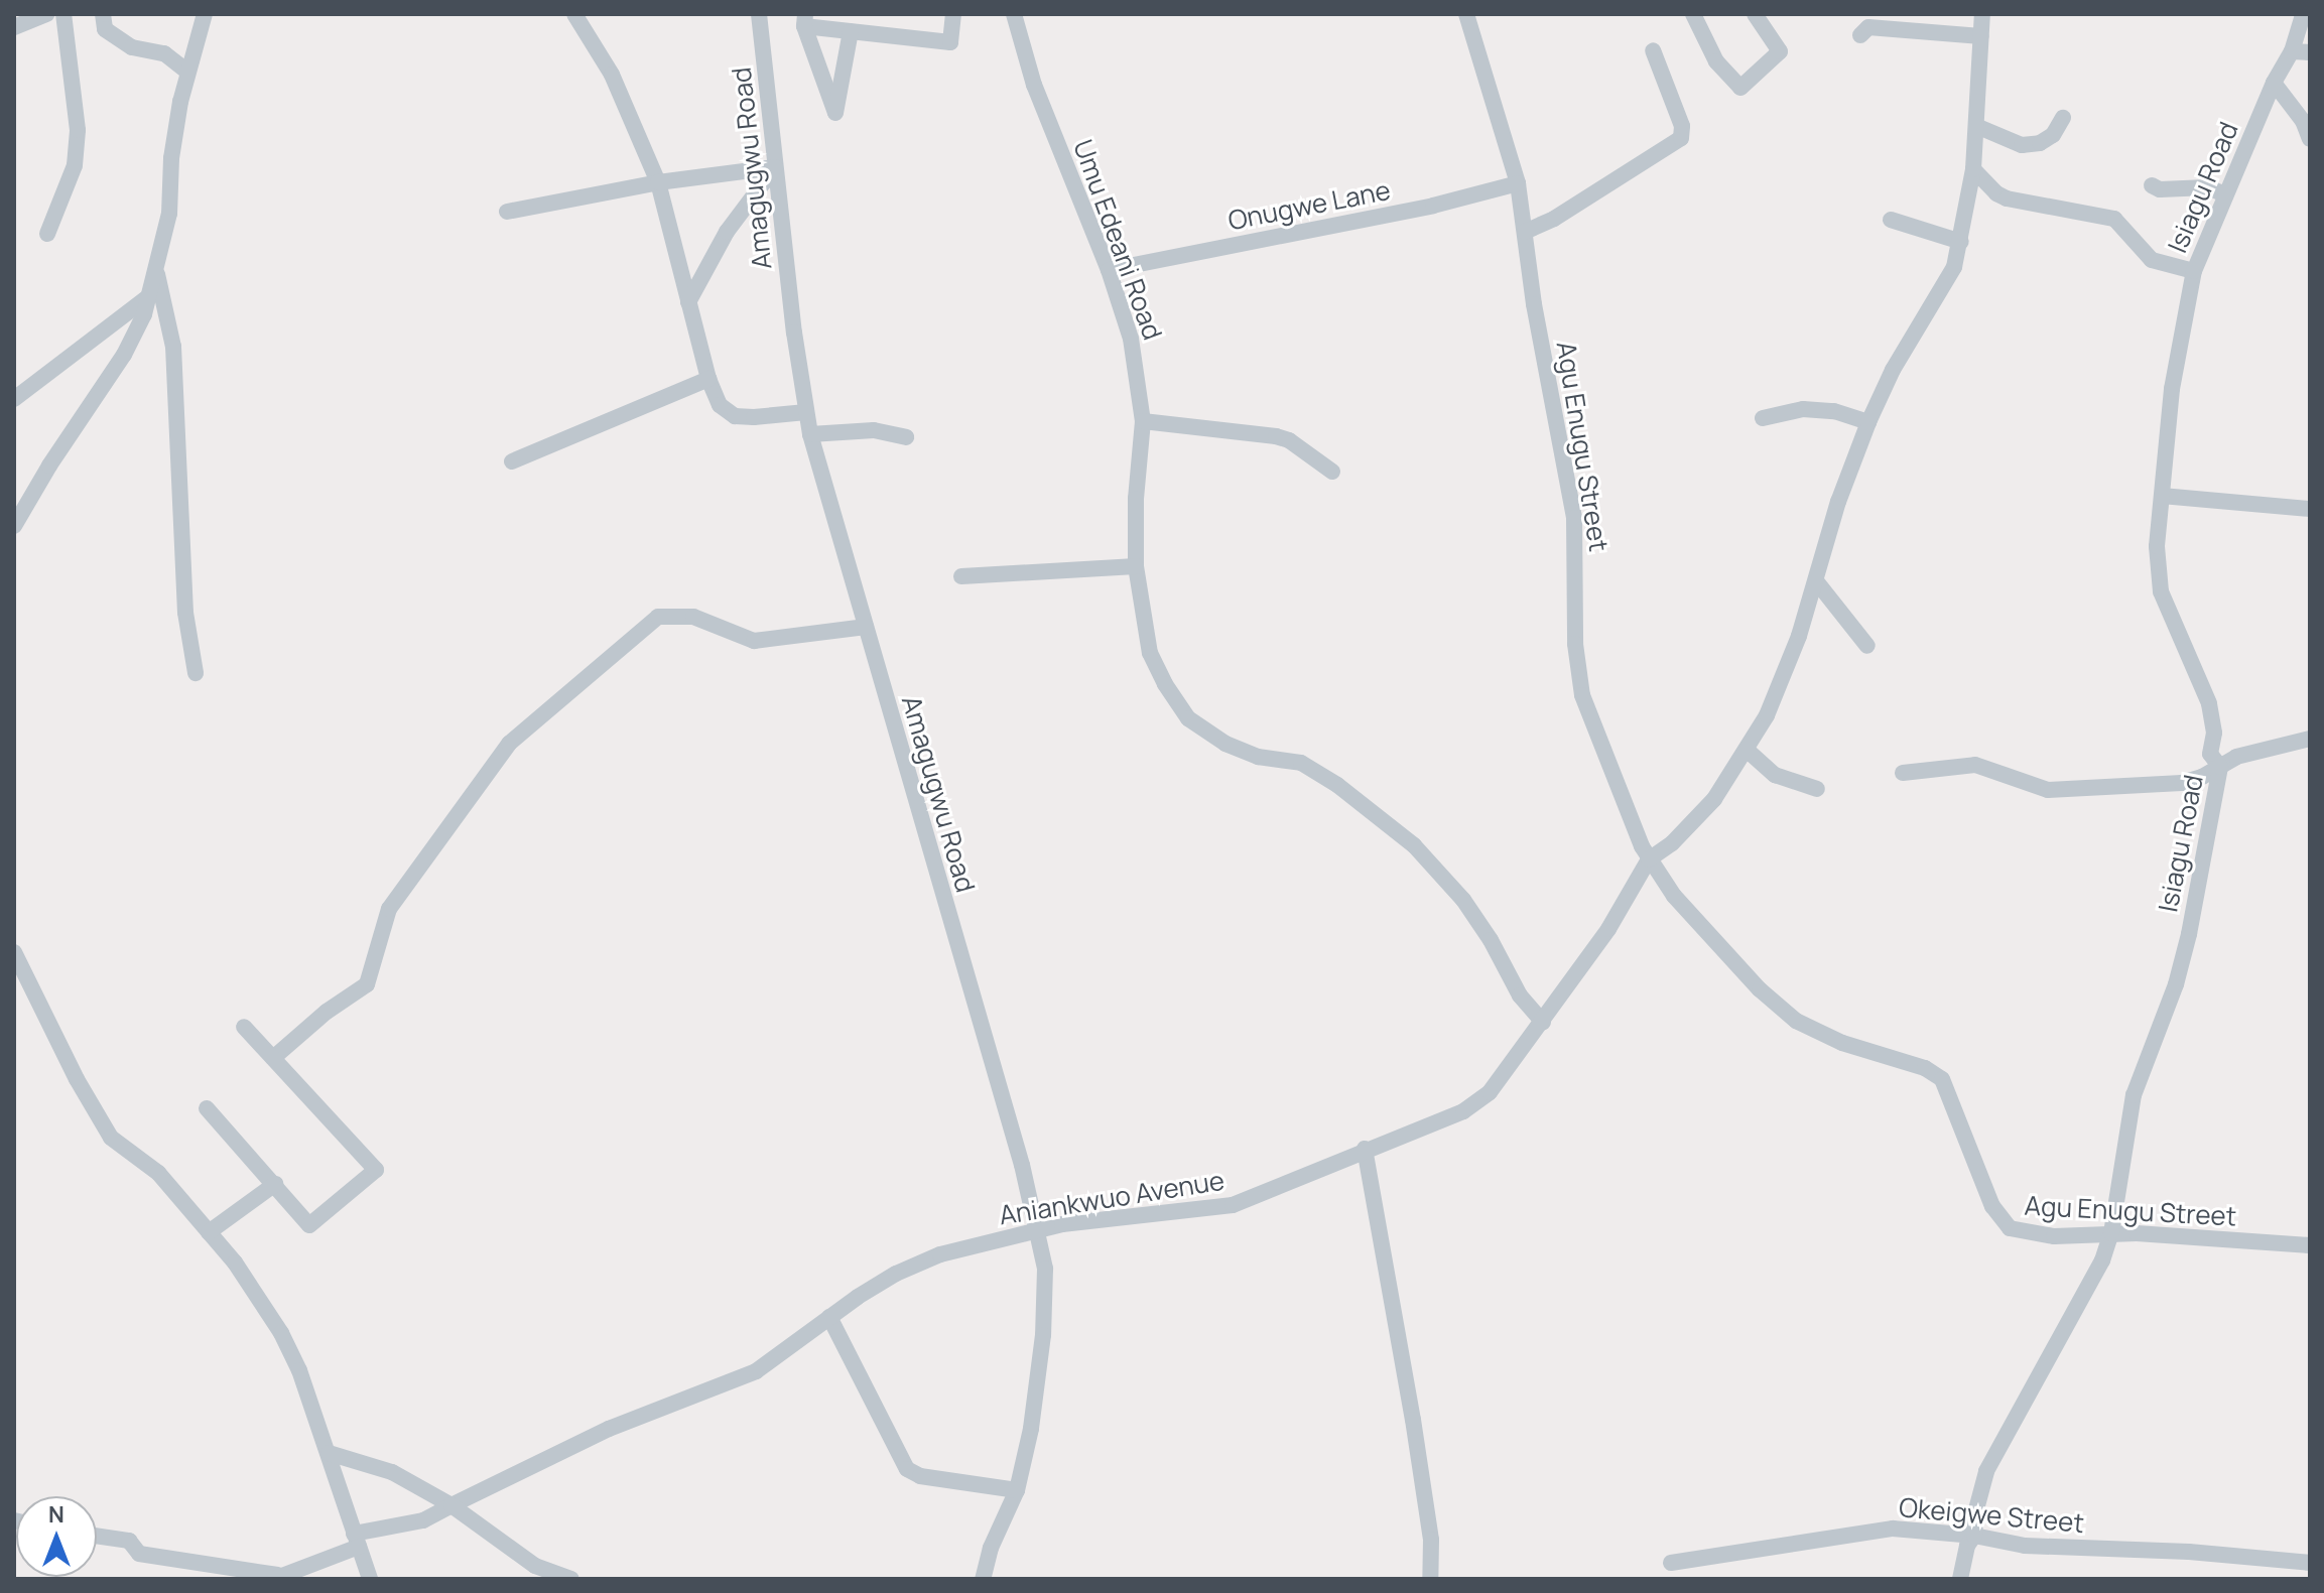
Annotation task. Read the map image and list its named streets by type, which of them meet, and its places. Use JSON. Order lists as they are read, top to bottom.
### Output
{
  "streets": {
    "street": [
      "Amagugwu Road",
      "Isiagu Road",
      "Onugwe Lane",
      "Umu Edeani Road",
      "Agu Enugu Street",
      "Aniankwuo Avenue",
      "Okeigwe Street"
    ]
  },
  "crossings": [
    ["Amagugwu Road", "Aniankwuo Avenue"],
    ["Isiagu Road", "Agu Enugu Street"],
    ["Isiagu Road", "Okeigwe Street"],
    ["Onugwe Lane", "Umu Edeani Road"],
    ["Onugwe Lane", "Agu Enugu Street"],
    ["Umu Edeani Road", "Aniankwuo Avenue"],
    ["Agu Enugu Street", "Aniankwuo Avenue"]
  ],
  "north": "top"
}
